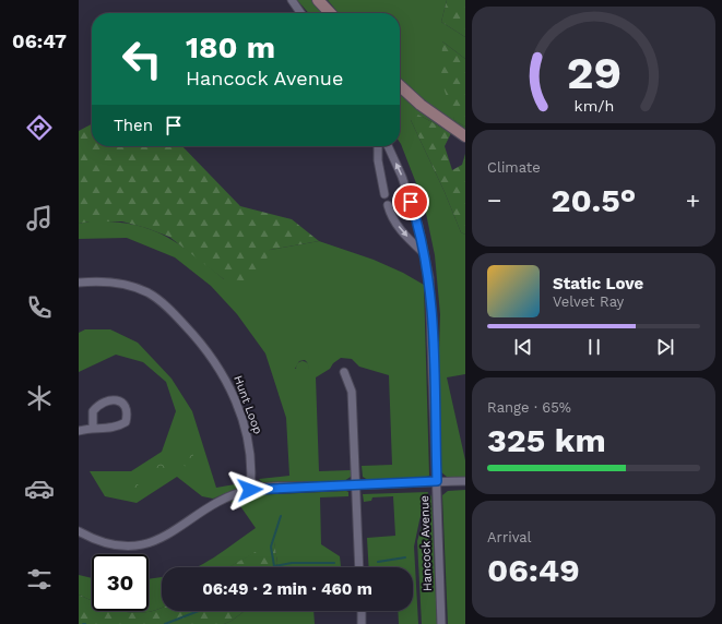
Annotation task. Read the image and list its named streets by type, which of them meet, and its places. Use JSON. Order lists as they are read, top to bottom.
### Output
{
  "streets": {
    "street": ["Hunt Loop", "Hancock Avenue"]
  },
  "page": {
    "tabs": "06:47",
    "turn": ["180 m", "Hancock Avenue"],
    "then": "Then",
    "tile": [
      "Climate",
      ["Range · 65%", "325 km"],
      ["Arrival", "06:49"]
    ],
    "heat": ["−", "20.5°", "+"],
    "song": ["Static Love", "Velvet Ray"],
    "limit": "30",
    "trip": "06:49 · 2 min · 460 m",
    "gauge": ["29", "km/h"]
  }
}
